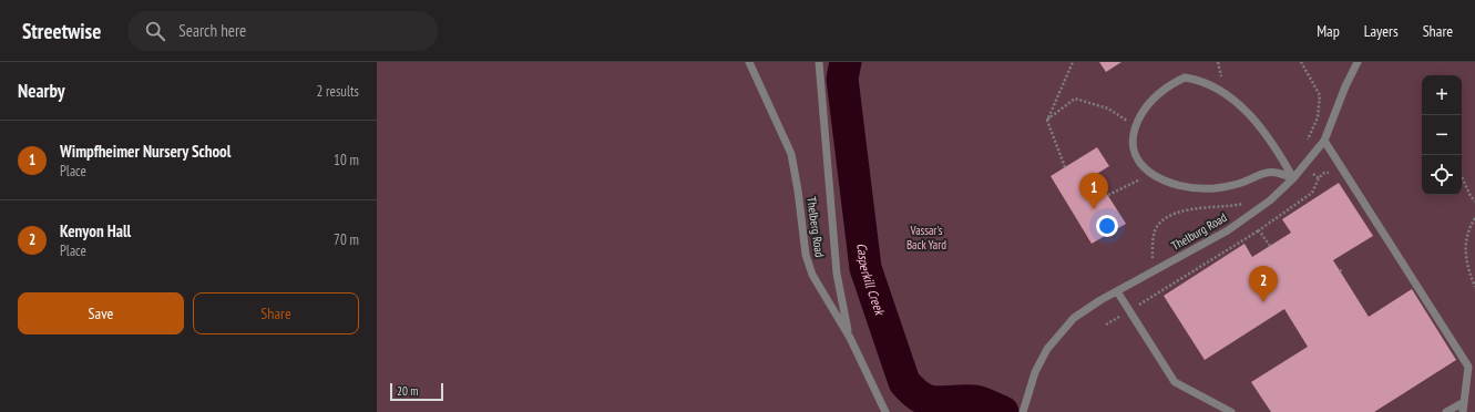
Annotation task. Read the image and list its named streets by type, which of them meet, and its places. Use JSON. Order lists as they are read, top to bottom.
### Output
{
  "streets": {
    "lane": ["Thelberg Road", "Thelburg Road"]
  },
  "water": ["Casperkill Creek"],
  "parks": ["Vassar's Back Yard"],
  "scale_bar": "20 m",
  "page": {
    "header": "Streetwise",
    "search": "Search here",
    "nav": ["Map", "Layers", "Share"],
    "heading": ["Nearby", "2 results"],
    "map_buttons": ["+", "−"],
    "list": [
      {
        "mark": "1",
        "name": "Wimpfheimer Nursery School",
        "note": "Place",
        "value": "10 m"
      },
      {
        "mark": "2",
        "name": "Kenyon Hall",
        "note": "Place",
        "value": "70 m"
      }
    ],
    "pins": ["1", "2"],
    "buttons": ["Save", "Share"],
    "scale": "20 m"
  }
}
